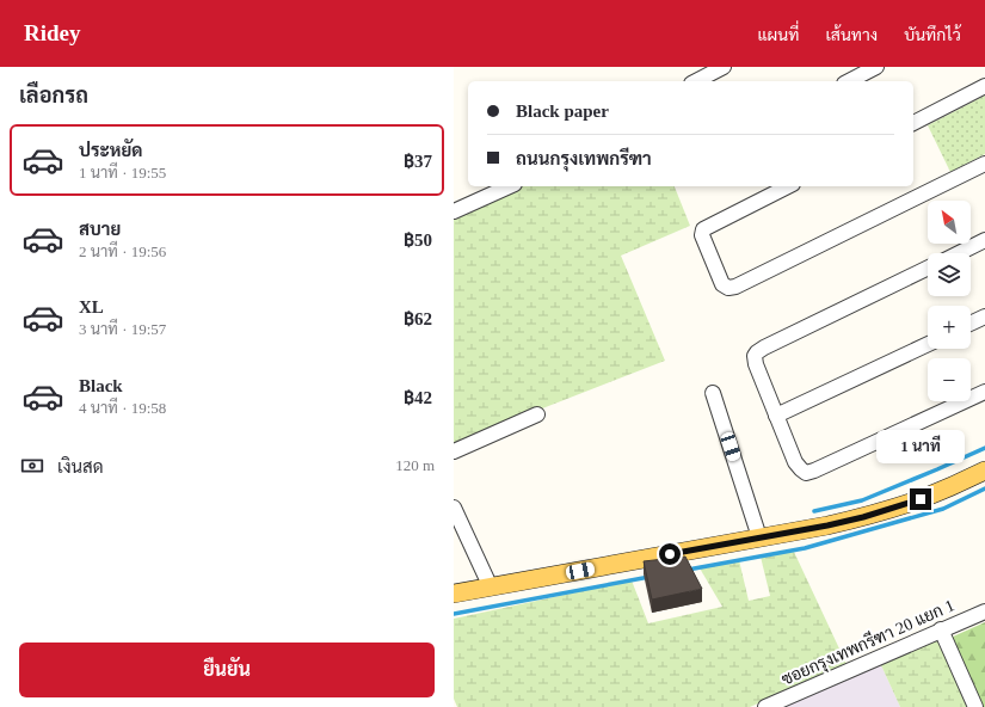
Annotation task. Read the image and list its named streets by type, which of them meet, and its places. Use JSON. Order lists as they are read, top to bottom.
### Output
{
  "streets": {
    "street": ["ซอยกรุงเทพกรีฑา 20 แยก 1"]
  },
  "north": "top left",
  "page": {
    "header": "Ridey",
    "nav": ["แผนที่", "เส้นทาง", "บันทึกไว้"],
    "heading": "เลือกรถ",
    "banner": ["Black paper", "ถนนกรุงเทพกรีฑา"],
    "list": [
      {
        "name": "ประหยัด",
        "note": "1 นาที · 19:55",
        "value": "฿37"
      },
      {
        "name": "สบาย",
        "note": "2 นาที · 19:56",
        "value": "฿50"
      },
      {
        "name": "XL",
        "note": "3 นาที · 19:57",
        "value": "฿62"
      },
      {
        "name": "Black",
        "note": "4 นาที · 19:58",
        "value": "฿42"
      }
    ],
    "map_buttons": ["+", "−"],
    "bubble": "1 นาที",
    "pay": ["เงินสด", "120 m"],
    "buttons": "ยืนยัน"
  }
}
